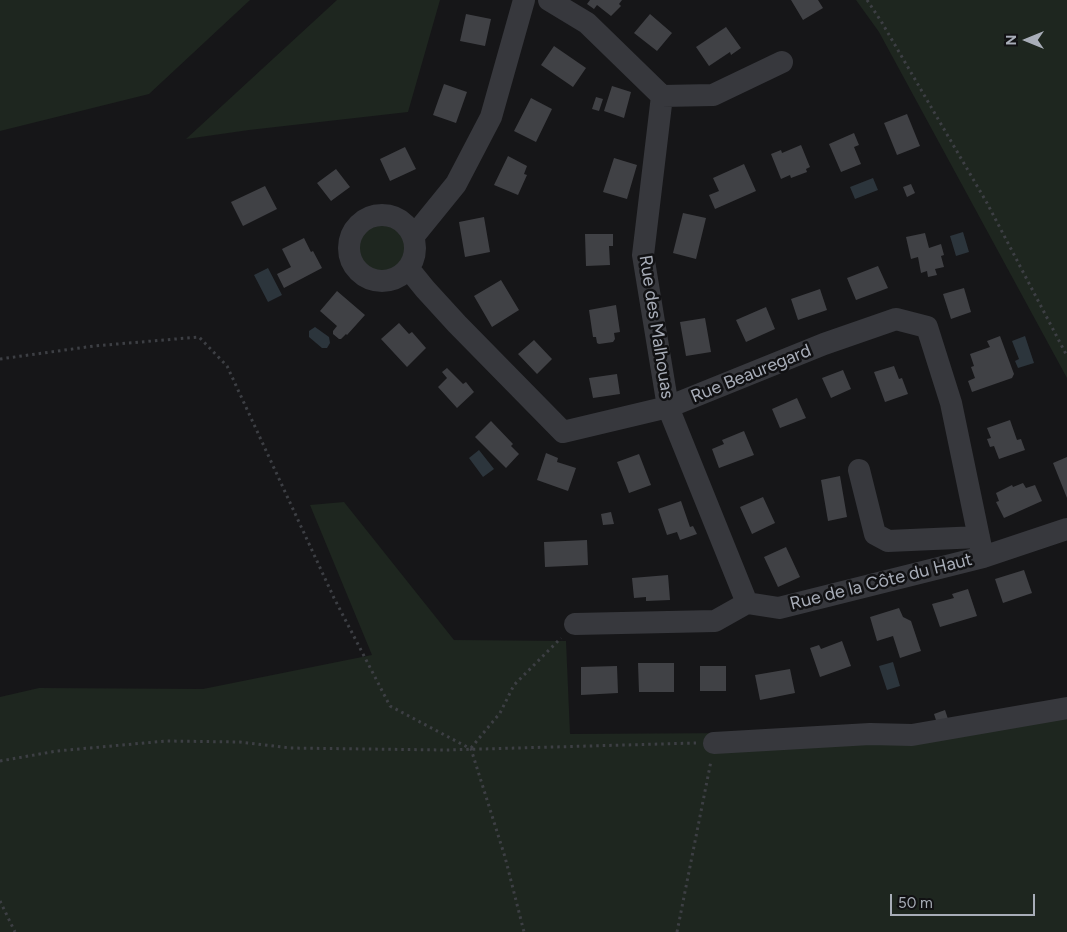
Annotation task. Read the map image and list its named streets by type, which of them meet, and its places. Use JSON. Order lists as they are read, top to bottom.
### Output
{
  "streets": {
    "street": ["Rue des Malhouas", "Rue Beauregard", "Rue de la Côte du Haut"]
  },
  "crossings": [
    ["Rue des Malhouas", "Rue Beauregard"],
    ["Rue des Malhouas", "Rue de la Côte du Haut"],
    ["Rue Beauregard", "Rue de la Côte du Haut"]
  ],
  "scale_bar": "50 m",
  "north": "left"
}
